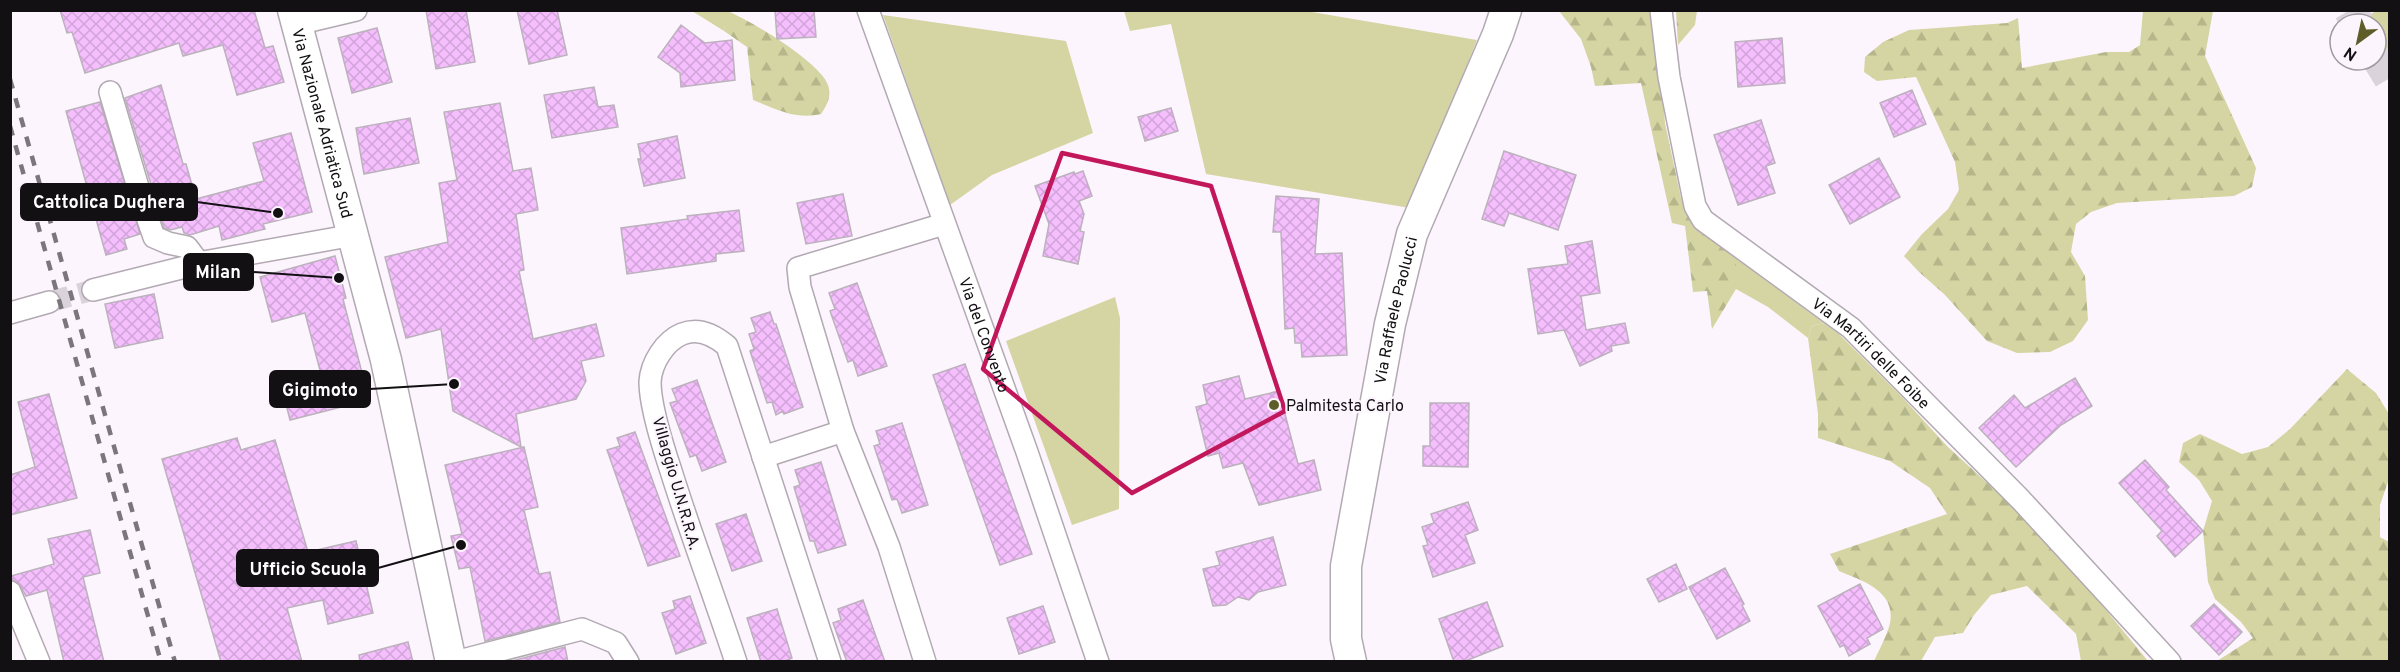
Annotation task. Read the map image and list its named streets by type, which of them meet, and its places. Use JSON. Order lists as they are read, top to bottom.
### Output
{
  "streets": {
    "main road": ["Via Nazionale Adriatica Sud", "Via Raffaele Paolucci"],
    "street": ["Via del Convento", "Via Martiri delle Foibe", "Villaggio U.N.R.R.A."]
  },
  "places": [
    "Cattolica Dughera",
    "Milan",
    "Gigimoto",
    "Palmitesta Carlo",
    "Ufficio Scuola"
  ],
  "north": "bottom left"
}
